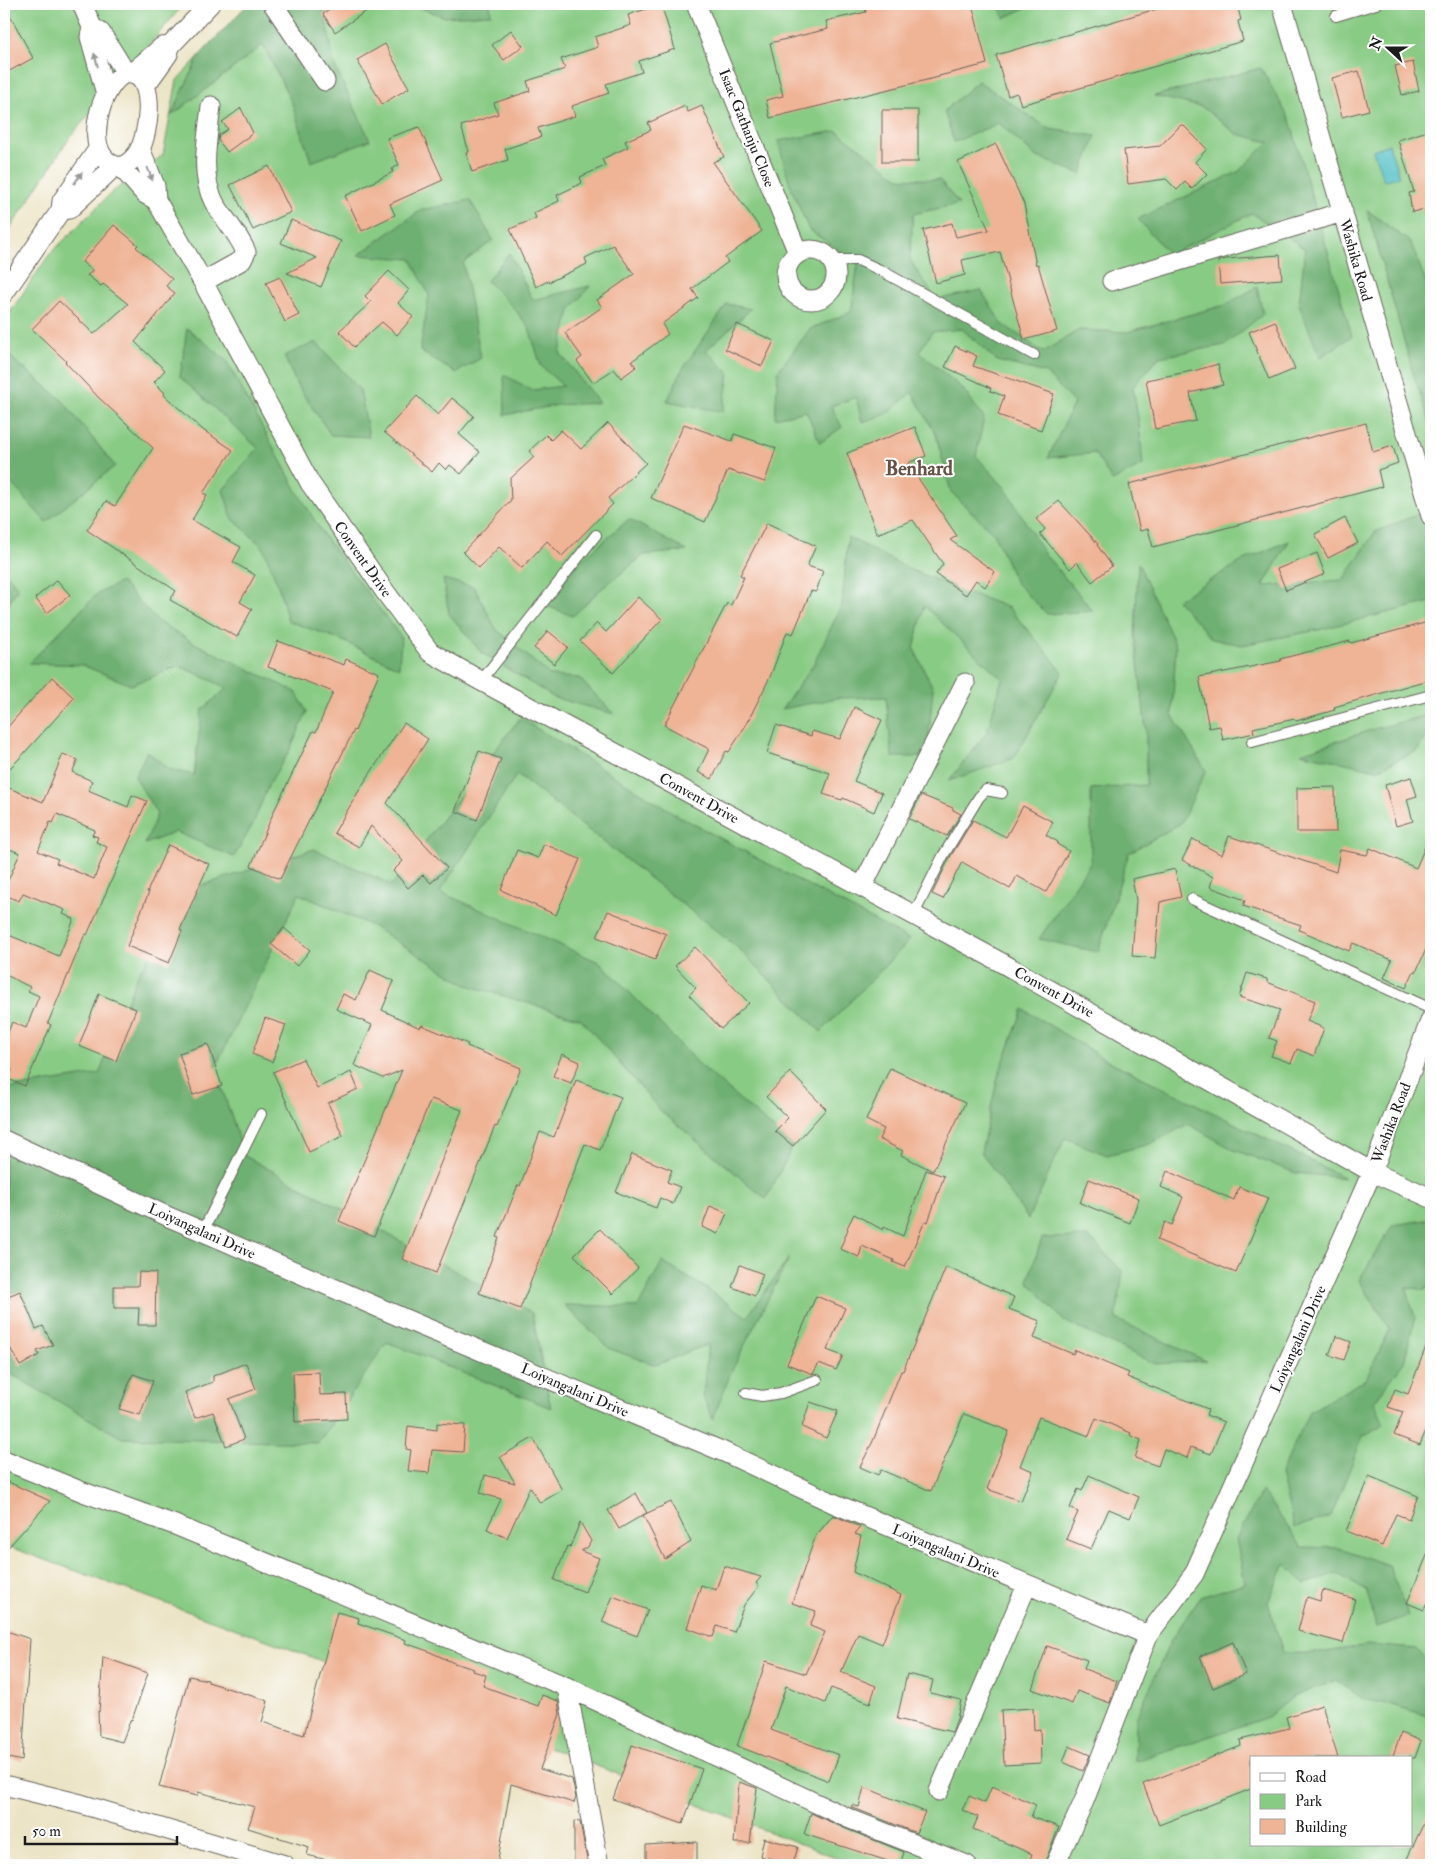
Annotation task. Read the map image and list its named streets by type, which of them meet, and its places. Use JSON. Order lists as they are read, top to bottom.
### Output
{
  "streets": {
    "street": [
      "Isaac Gathanju Close",
      "Washika Road",
      "Convent Drive",
      "Loiyangalani Drive"
    ]
  },
  "crossings": [
    ["Washika Road", "Convent Drive"],
    ["Washika Road", "Loiyangalani Drive"],
    ["Convent Drive", "Loiyangalani Drive"]
  ],
  "districts": ["Benhard"],
  "legend": ["Road", "Park", "Building"],
  "scale_bar": "50 m",
  "north": "left"
}
